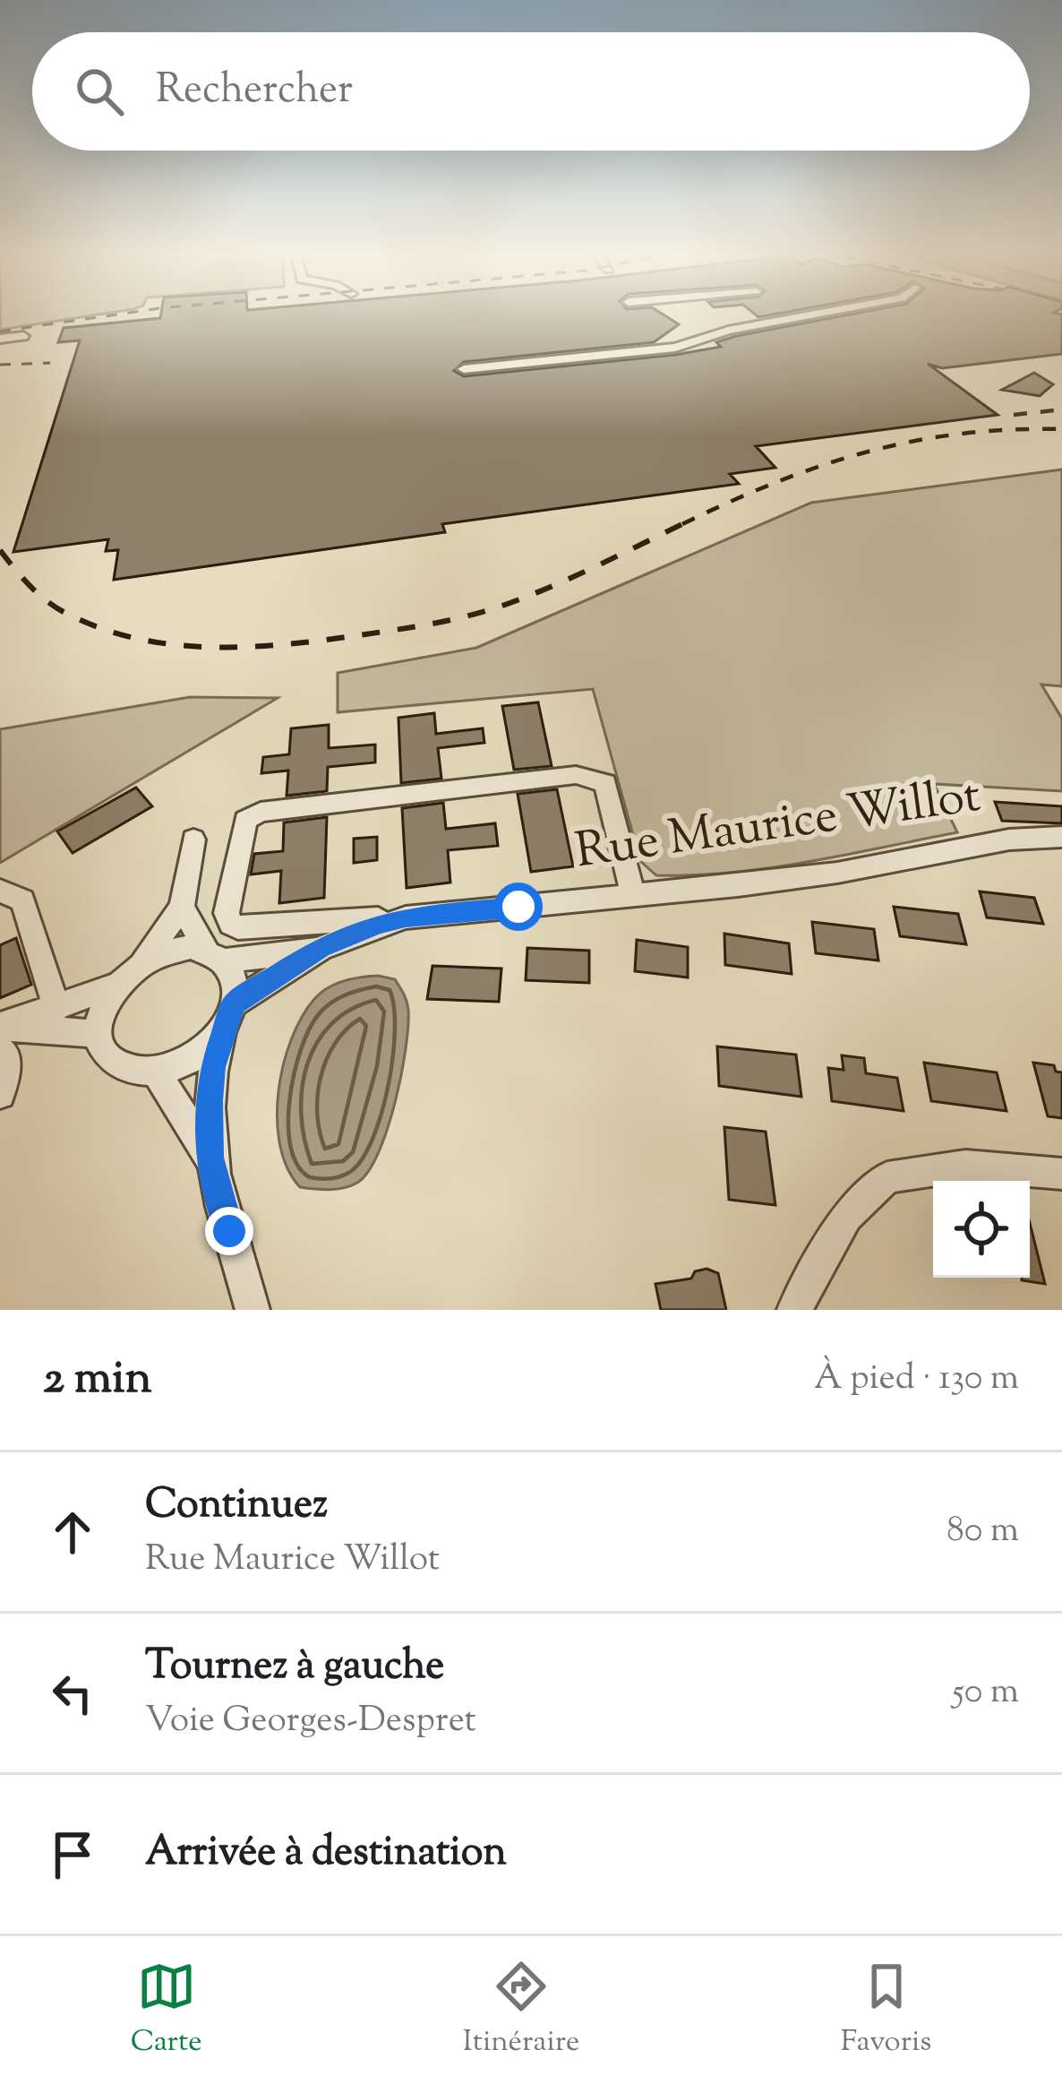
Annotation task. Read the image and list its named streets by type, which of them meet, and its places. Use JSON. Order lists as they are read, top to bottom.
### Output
{
  "streets": {
    "street": ["Rue Maurice Willot"]
  },
  "page": {
    "search": "Rechercher",
    "heading": ["2 min", "À pied · 130 m"],
    "list": [
      ["Continuez", "Rue Maurice Willot", "80 m"],
      ["Tournez à gauche", "Voie Georges-Despret", "50 m"],
      "Arrivée à destination"
    ],
    "nav": ["Carte", "Itinéraire", "Favoris"]
  }
}
